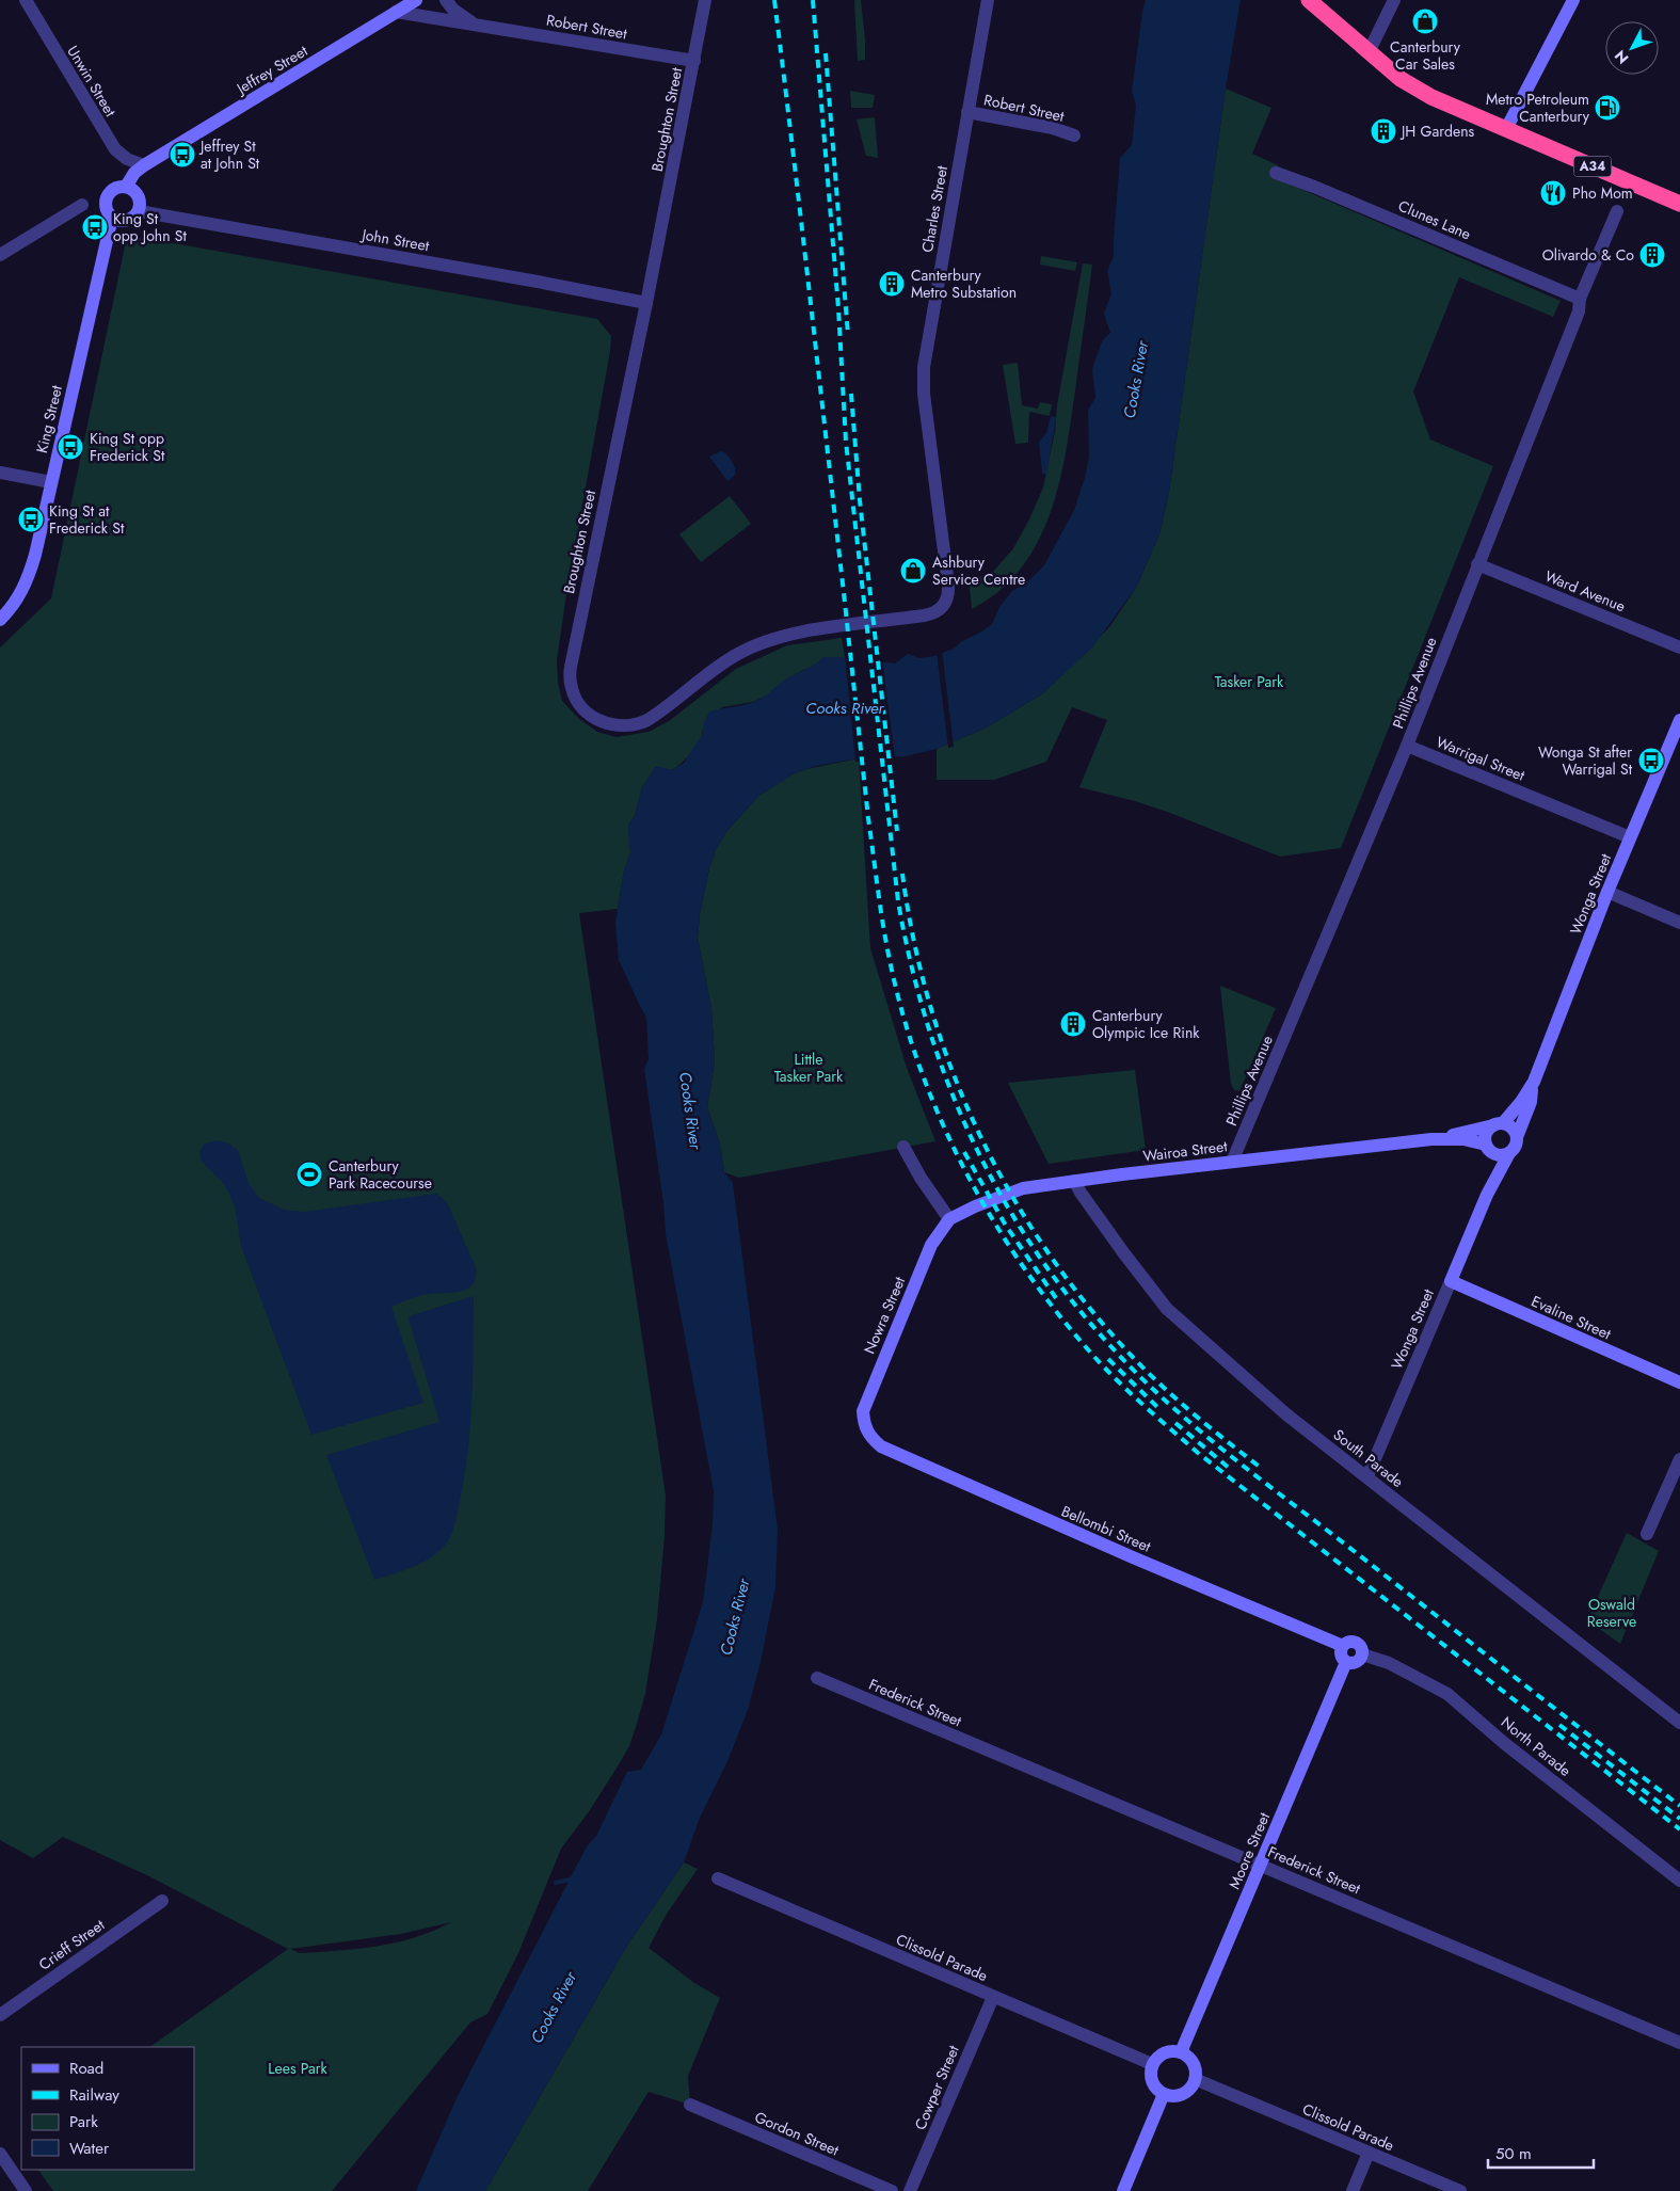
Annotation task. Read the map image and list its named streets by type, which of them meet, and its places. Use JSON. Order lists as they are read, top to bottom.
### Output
{
  "streets": {
    "highway": ["A34"],
    "street": [
      "Robert Street",
      "Jeffrey Street",
      "Unwin Street",
      "Broughton Street",
      "Charles Street",
      "Clunes Lane",
      "John Street",
      "King Street",
      "Ward Avenue",
      "Phillips Avenue",
      "Warrigal Street",
      "Wonga Street",
      "Wairoa Street",
      "Nowra Street",
      "Evaline Street",
      "South Parade",
      "Bellombi Street",
      "Frederick Street",
      "North Parade",
      "Moore Street",
      "Crieff Street",
      "Clissold Parade",
      "Cowper Street",
      "Gordon Street"
    ]
  },
  "crossings": [
    ["Robert Street", "Jeffrey Street"],
    ["Robert Street", "Broughton Street"],
    ["Robert Street", "Charles Street"],
    ["Jeffrey Street", "Unwin Street"],
    ["Broughton Street", "Charles Street"],
    ["Broughton Street", "John Street"],
    ["Clunes Lane", "Phillips Avenue"],
    ["John Street", "King Street"],
    ["Ward Avenue", "Phillips Avenue"],
    ["Phillips Avenue", "Warrigal Street"],
    ["Phillips Avenue", "Wairoa Street"],
    ["Warrigal Street", "Wonga Street"],
    ["Wonga Street", "Wairoa Street"],
    ["Wonga Street", "Evaline Street"],
    ["Wonga Street", "South Parade"],
    ["Wairoa Street", "Nowra Street"],
    ["Wairoa Street", "South Parade"],
    ["Nowra Street", "Bellombi Street"],
    ["Bellombi Street", "North Parade"],
    ["Bellombi Street", "Moore Street"],
    ["Frederick Street", "Moore Street"],
    ["North Parade", "Moore Street"],
    ["Moore Street", "Clissold Parade"],
    ["Clissold Parade", "Cowper Street"]
  ],
  "water": ["Cooks River"],
  "parks": [
    "Tasker Park",
    "Little Tasker Park",
    "Oswald Reserve",
    "Lees Park"
  ],
  "places": {
    "shop": ["Canterbury Car Sales", "Ashbury Service Centre"],
    "fuel station": ["Metro Petroleum Canterbury"],
    "building": [
      "JH Gardens",
      "Olivardo & Co",
      "Canterbury Metro Substation",
      "Canterbury Olympic Ice Rink"
    ],
    "bus stop": [
      "Jeffrey St at John St",
      "King St opp John St",
      "King St opp Frederick St",
      "King St at Frederick St",
      "Wonga St after Warrigal St"
    ],
    "restaurant": ["Pho Mom"],
    "sports": ["Canterbury Park Racecourse"]
  },
  "legend": [
    "Road",
    "Railway",
    "Park",
    "Water"
  ],
  "scale_bar": "50 m",
  "north": "bottom left"
}
